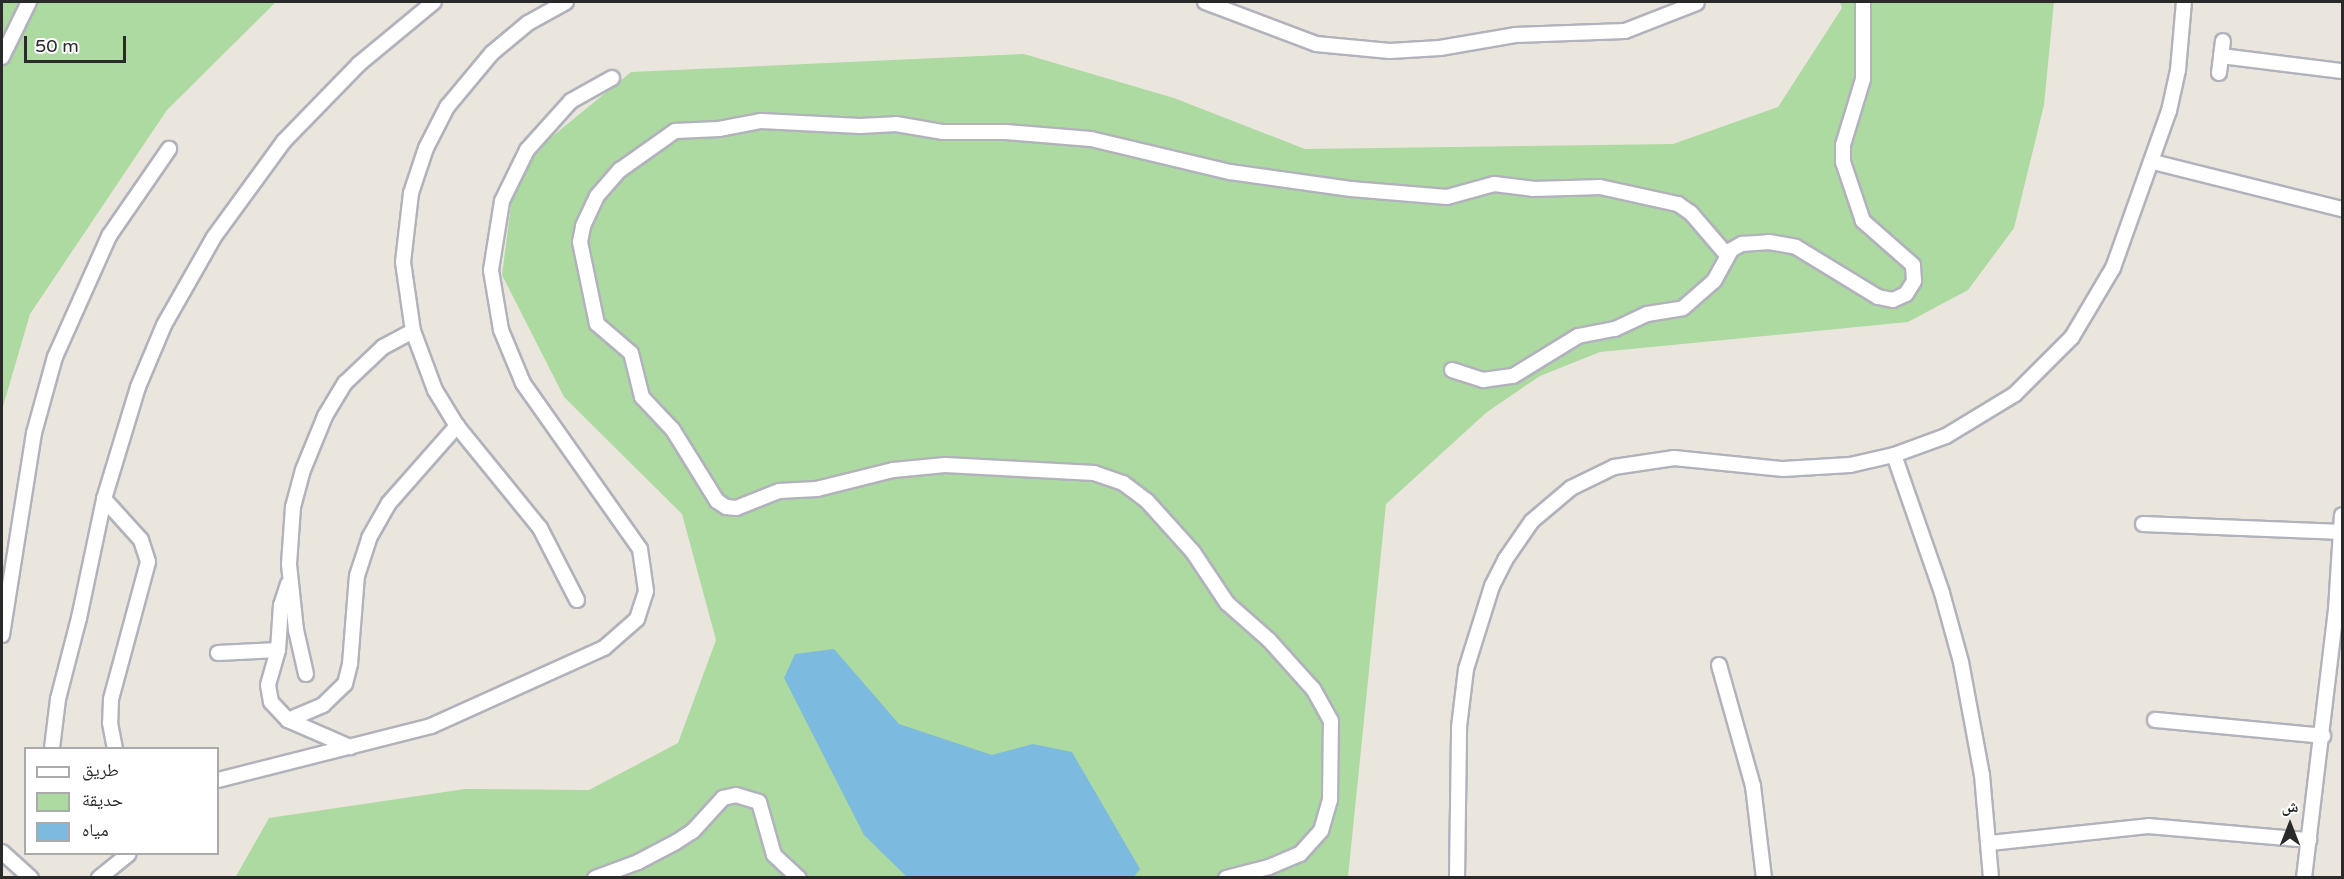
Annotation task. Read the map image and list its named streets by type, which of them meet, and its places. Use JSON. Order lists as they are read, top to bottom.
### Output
{
  "legend": ["طريق", "حديقة", "مياه"],
  "scale_bar": "50 m",
  "north": "top"
}
